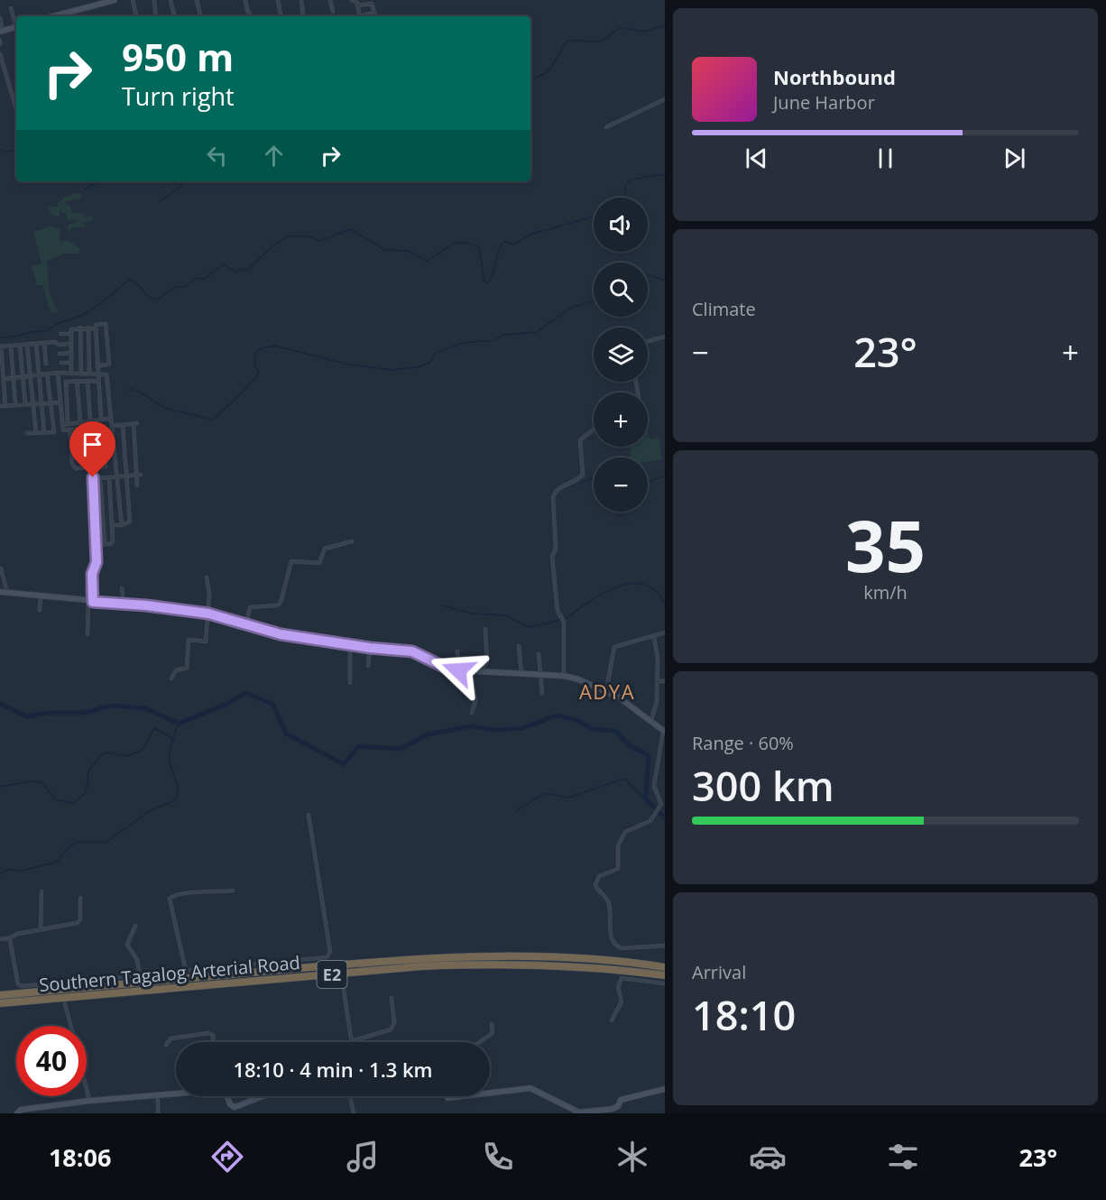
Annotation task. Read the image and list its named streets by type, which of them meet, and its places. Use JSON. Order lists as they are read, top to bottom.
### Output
{
  "streets": {
    "highway": ["Southern Tagalog Arterial Road", "E2"]
  },
  "districts": ["ADYA"],
  "page": {
    "turn": ["950 m", "Turn right"],
    "song": ["Northbound", "June Harbor"],
    "map_buttons": ["+", "−"],
    "tile": [
      "Climate",
      ["35", "km/h"],
      ["Range · 60%", "300 km"],
      ["Arrival", "18:10"]
    ],
    "heat": ["−", "23°", "+"],
    "limit": "40",
    "trip": "18:10 · 4 min · 1.3 km",
    "tabs": ["18:06", "23°"]
  }
}
